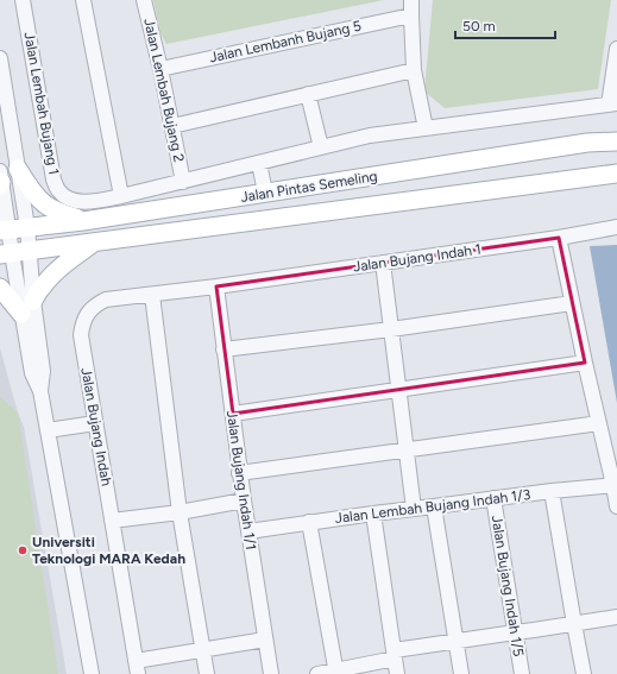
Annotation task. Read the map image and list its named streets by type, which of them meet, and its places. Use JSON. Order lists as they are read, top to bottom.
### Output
{
  "streets": {
    "main road": ["Jalan Pintas Semeling"],
    "street": [
      "Jalan Lembanh Bujang 5",
      "Jalan Lembah Bujang 2",
      "Jalan Lembah Bujang 1",
      "Jalan Bujang Indah 1",
      "Jalan Bujang Indah",
      "Jalan Bujang Indah 1/1",
      "Jalan Lembah Bujang Indah 1/3",
      "Jalan Bujang Indah 1/5"
    ]
  },
  "crossings": [
    ["Jalan Lembanh Bujang 5", "Jalan Lembah Bujang 2"],
    ["Jalan Lembah Bujang 2", "Jalan Lembah Bujang 1"],
    ["Jalan Bujang Indah 1", "Jalan Bujang Indah"],
    ["Jalan Bujang Indah 1", "Jalan Bujang Indah 1/1"],
    ["Jalan Bujang Indah", "Jalan Bujang Indah 1/1"],
    ["Jalan Bujang Indah 1/1", "Jalan Lembah Bujang Indah 1/3"],
    ["Jalan Lembah Bujang Indah 1/3", "Jalan Bujang Indah 1/5"]
  ],
  "places": ["Universiti Teknologi MARA Kedah"],
  "scale_bar": "50 m"
}
